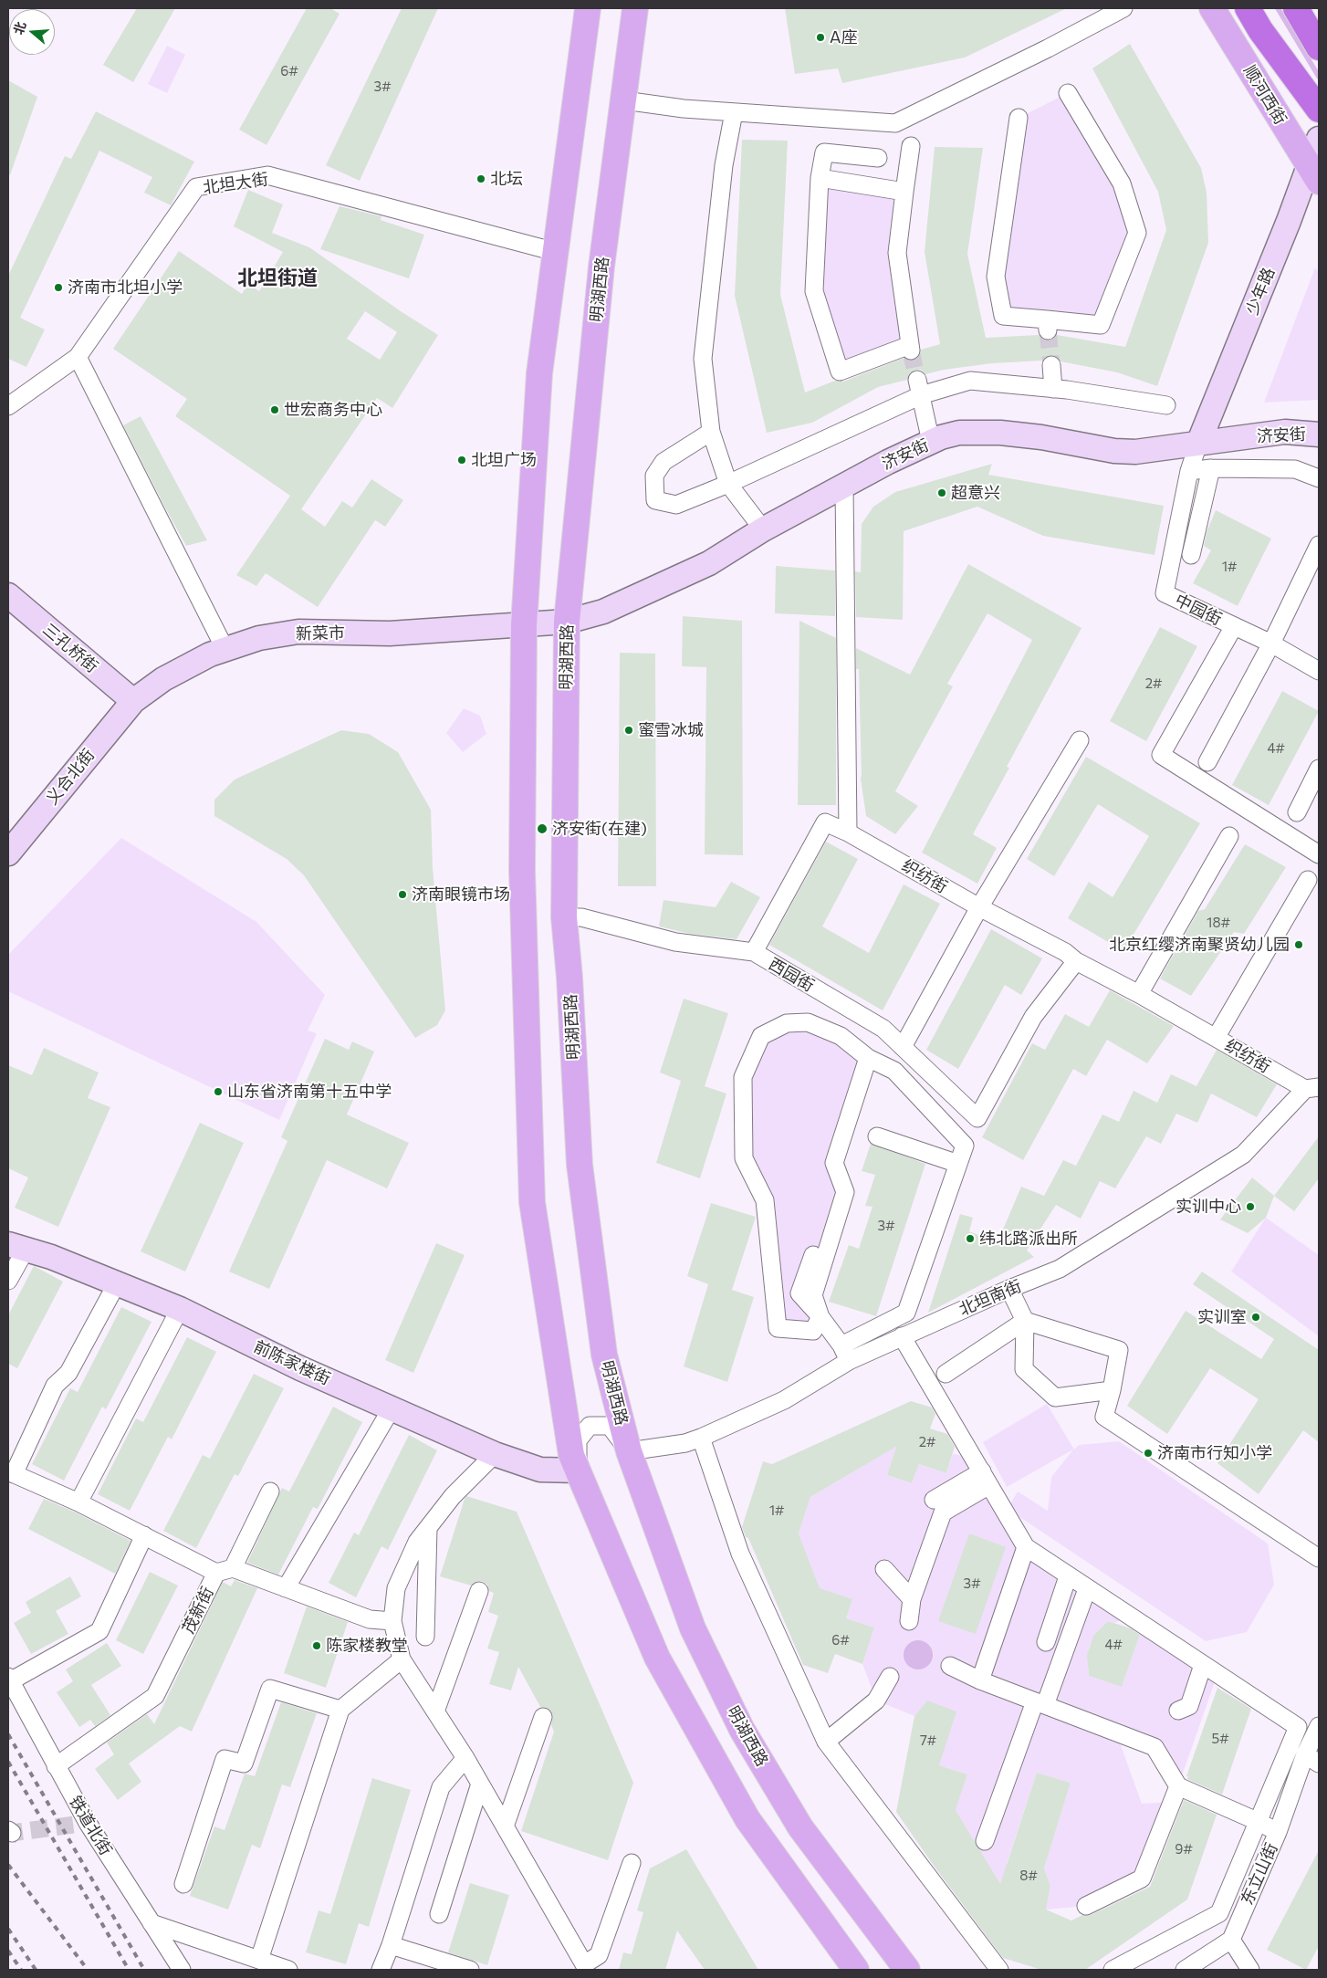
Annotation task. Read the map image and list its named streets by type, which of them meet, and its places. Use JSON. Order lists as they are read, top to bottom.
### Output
{
  "streets": {
    "main road": [
      "顺河西街",
      "明湖西路",
      "少年路",
      "济安街",
      "新菜市",
      "三孔桥街",
      "义合北街",
      "前陈家楼街"
    ],
    "street": [
      "北坦大街",
      "中园街",
      "织纺街",
      "西园街",
      "北坦南街",
      "茂新街",
      "铁道北街",
      "东立山街"
    ]
  },
  "crossings": [
    ["顺河西街", "少年路"],
    ["明湖西路", "济安街"],
    ["明湖西路", "西园街"],
    ["明湖西路", "北坦南街"],
    ["少年路", "济安街"],
    ["少年路", "中园街"],
    ["济安街", "中园街"],
    ["济安街", "新菜市"],
    ["新菜市", "三孔桥街"],
    ["新菜市", "义合北街"],
    ["三孔桥街", "义合北街"],
    ["织纺街", "西园街"],
    ["织纺街", "北坦南街"],
    ["茂新街", "铁道北街"]
  ],
  "districts": ["北坦街道"],
  "places": [
    "A座",
    "北坛",
    "济南市北坦小学",
    "世宏商务中心",
    "北坦广场",
    "超意兴",
    "蜜雪冰城",
    "济安街(在建)",
    "济南眼镜市场",
    "北京红缨济南聚贤幼儿园",
    "山东省济南第十五中学",
    "实训中心",
    "纬北路派出所",
    "实训室",
    "济南市行知小学",
    "陈家楼教堂"
  ],
  "house_numbers": [
    "6#",
    "3#",
    "1#",
    "2#",
    "4#",
    "18#",
    "3#",
    "2#",
    "1#",
    "3#",
    "6#",
    "4#",
    "5#",
    "7#",
    "9#",
    "8#"
  ],
  "north": "left"
}
